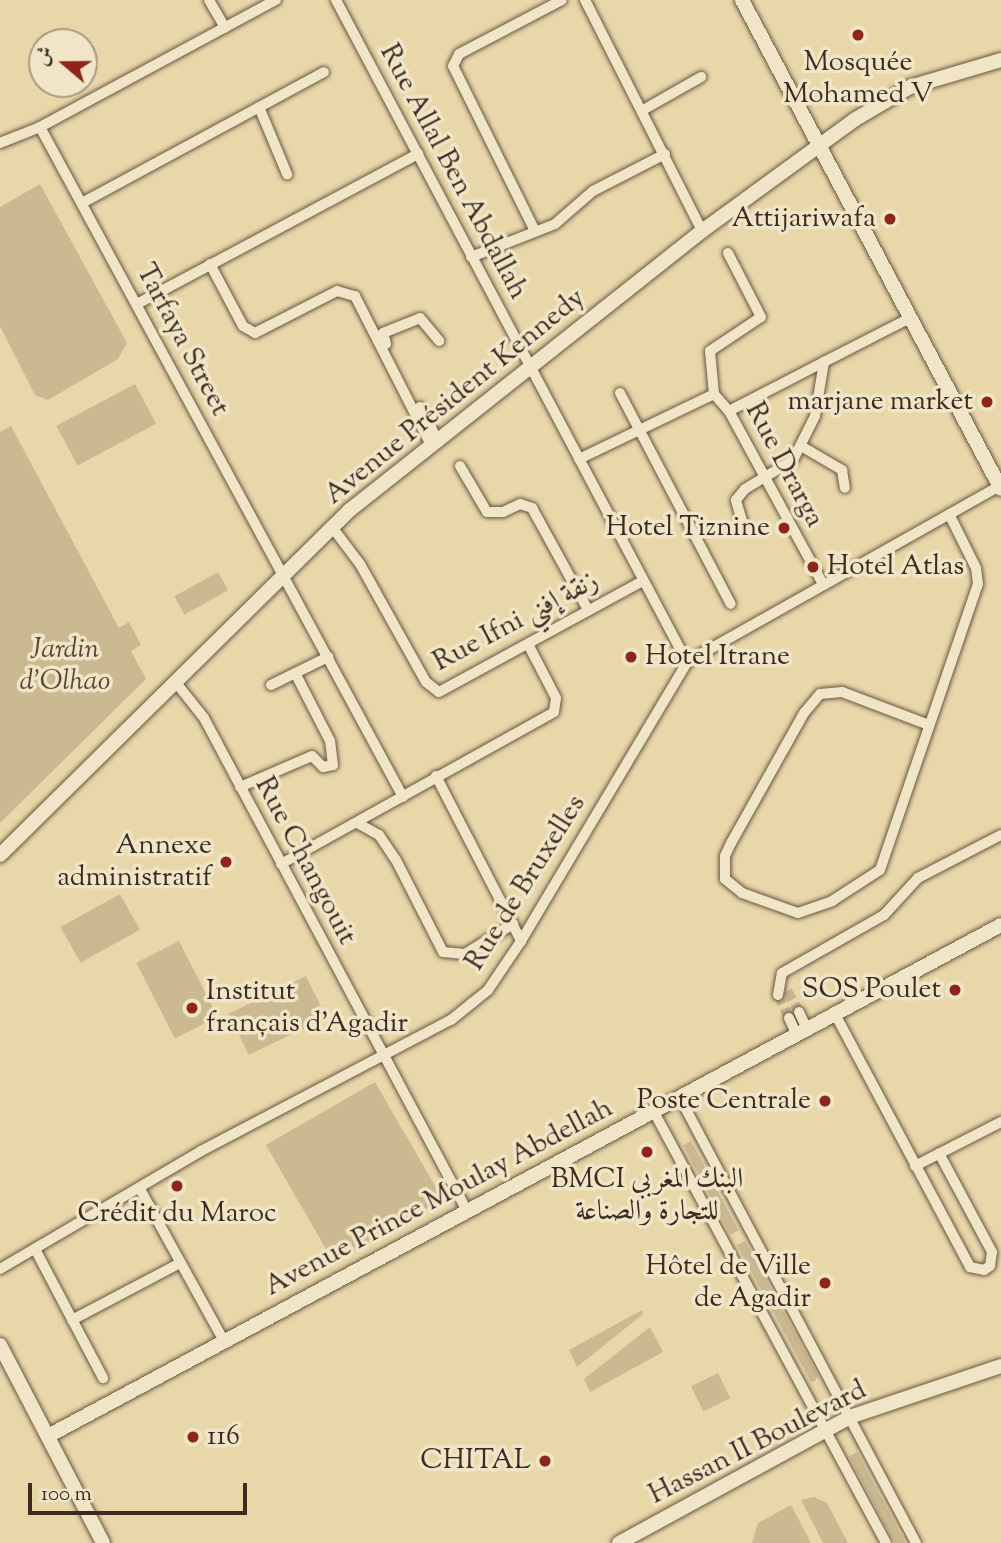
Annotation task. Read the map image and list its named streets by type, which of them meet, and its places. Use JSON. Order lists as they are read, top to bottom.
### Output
{
  "streets": {
    "street": [
      "Rue Allal Ben Abdallah",
      "Tarfaya Street",
      "Avenue Président Kennedy",
      "Rue Drarga",
      "Rue Ifni زنقة إفني",
      "Rue Changouit",
      "Rue de Bruxelles",
      "Avenue Prince Moulay Abdellah",
      "Hassan II Boulevard"
    ]
  },
  "crossings": [
    ["Rue Allal Ben Abdallah", "Avenue Président Kennedy"],
    ["Rue Allal Ben Abdallah", "Rue Drarga"],
    ["Rue Allal Ben Abdallah", "Rue Ifni زنقة إفني"],
    ["Rue Allal Ben Abdallah", "Rue de Bruxelles"],
    ["Tarfaya Street", "Avenue Président Kennedy"],
    ["Avenue Président Kennedy", "Rue Ifni زنقة إفني"],
    ["Avenue Président Kennedy", "Rue Changouit"],
    ["Rue Drarga", "Rue de Bruxelles"],
    ["Rue Changouit", "Rue de Bruxelles"],
    ["Rue Changouit", "Avenue Prince Moulay Abdellah"]
  ],
  "parks": ["Jardin d'Olhao"],
  "places": [
    "Mosquée Mohamed V",
    "Attijariwafa",
    "marjane market",
    "Hotel Tiznine",
    "Hotel Atlas",
    "Hotel Itrane",
    "Annexe administratif",
    "SOS Poulet",
    "Institut français d’Agadir",
    "Poste Centrale",
    "BMCI البنك المغربي للتجارة والصناعة",
    "Crédit du Maroc",
    "Hôtel de Ville de Agadir",
    "116",
    "CHITAL"
  ],
  "scale_bar": "100 m",
  "north": "left"
}
